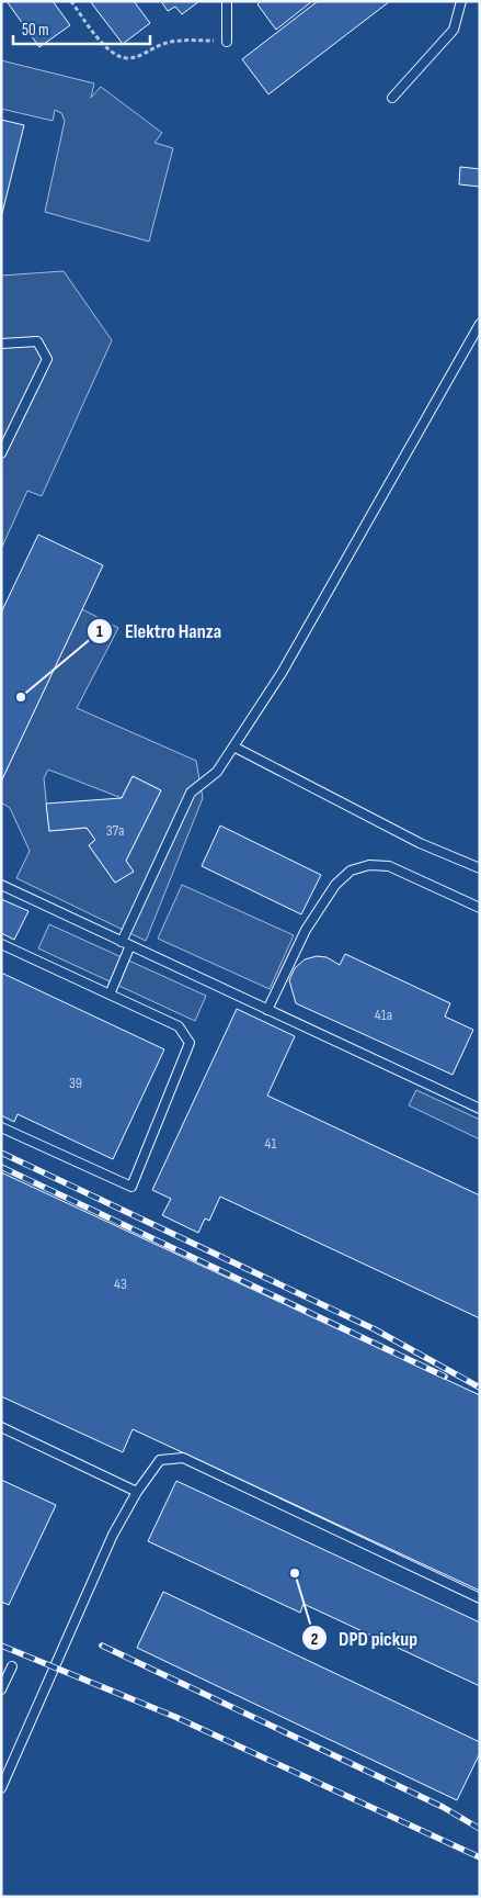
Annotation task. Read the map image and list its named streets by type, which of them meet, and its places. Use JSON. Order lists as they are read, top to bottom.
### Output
{
  "places": ["Elektro Hanza", "DPD pickup"],
  "house_numbers": [
    "37a",
    "41a",
    "39",
    "41",
    "43"
  ],
  "scale_bar": "50 m"
}
